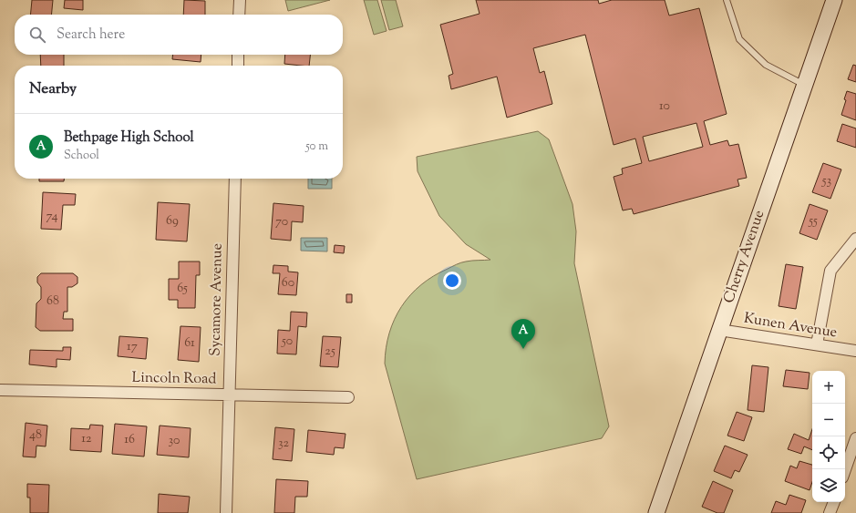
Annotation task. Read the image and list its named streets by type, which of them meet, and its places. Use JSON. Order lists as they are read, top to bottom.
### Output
{
  "streets": {
    "main road": ["Cherry Avenue"],
    "street": ["Sycamore Avenue", "Kunen Avenue", "Lincoln Road"]
  },
  "crossings": [
    ["Cherry Avenue", "Kunen Avenue"],
    ["Sycamore Avenue", "Lincoln Road"]
  ],
  "house_numbers": [
    "10",
    "53",
    "74",
    "69",
    "55",
    "70",
    "60",
    "65",
    "68",
    "50",
    "61",
    "17",
    "25",
    "48",
    "12",
    "16",
    "30",
    "32"
  ],
  "page": {
    "search": "Search here",
    "heading": "Nearby",
    "list": [
      {
        "mark": "A",
        "name": "Bethpage High School",
        "note": "School",
        "value": "50 m"
      }
    ],
    "pins": "A",
    "map_buttons": ["+", "−"]
  }
}
